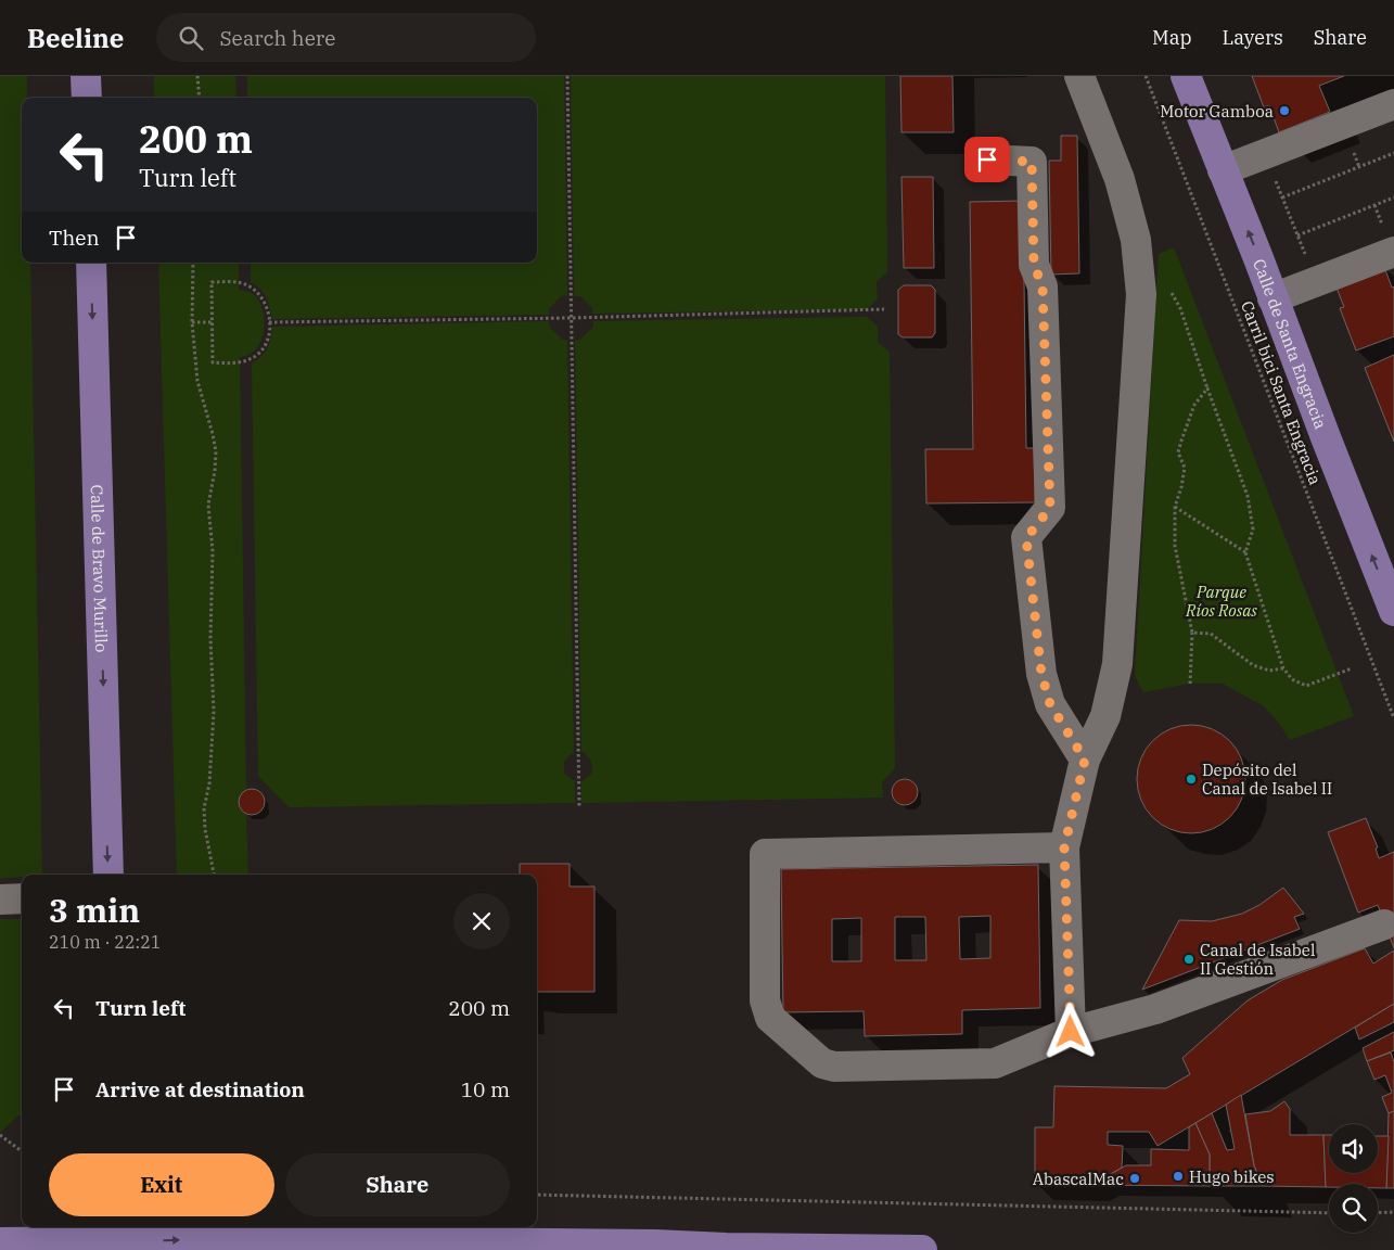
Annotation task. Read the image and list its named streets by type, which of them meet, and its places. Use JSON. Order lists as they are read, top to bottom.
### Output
{
  "streets": {
    "main road": ["Calle de Santa Engracia", "Calle de Bravo Murillo"],
    "path": ["Carril bici Santa Engracia"]
  },
  "one_way": ["Calle de Santa Engracia", "Calle de Bravo Murillo"],
  "parks": ["Parque Ríos Rosas"],
  "places": [
    "Motor Gamboa",
    "Depósito del Canal de Isabel II",
    "Canal de Isabel II Gestión",
    "Hugo bikes",
    "AbascalMac"
  ],
  "page": {
    "header": "Beeline",
    "search": "Search here",
    "nav": ["Map", "Layers", "Share"],
    "turn": ["200 m", "Turn left"],
    "then": "Then",
    "heading": ["3 min", "210 m · 22:21"],
    "list": [
      {
        "name": "Turn left",
        "value": "200 m"
      },
      {
        "name": "Arrive at destination",
        "value": "10 m"
      }
    ],
    "buttons": ["Exit", "Share"]
  }
}
